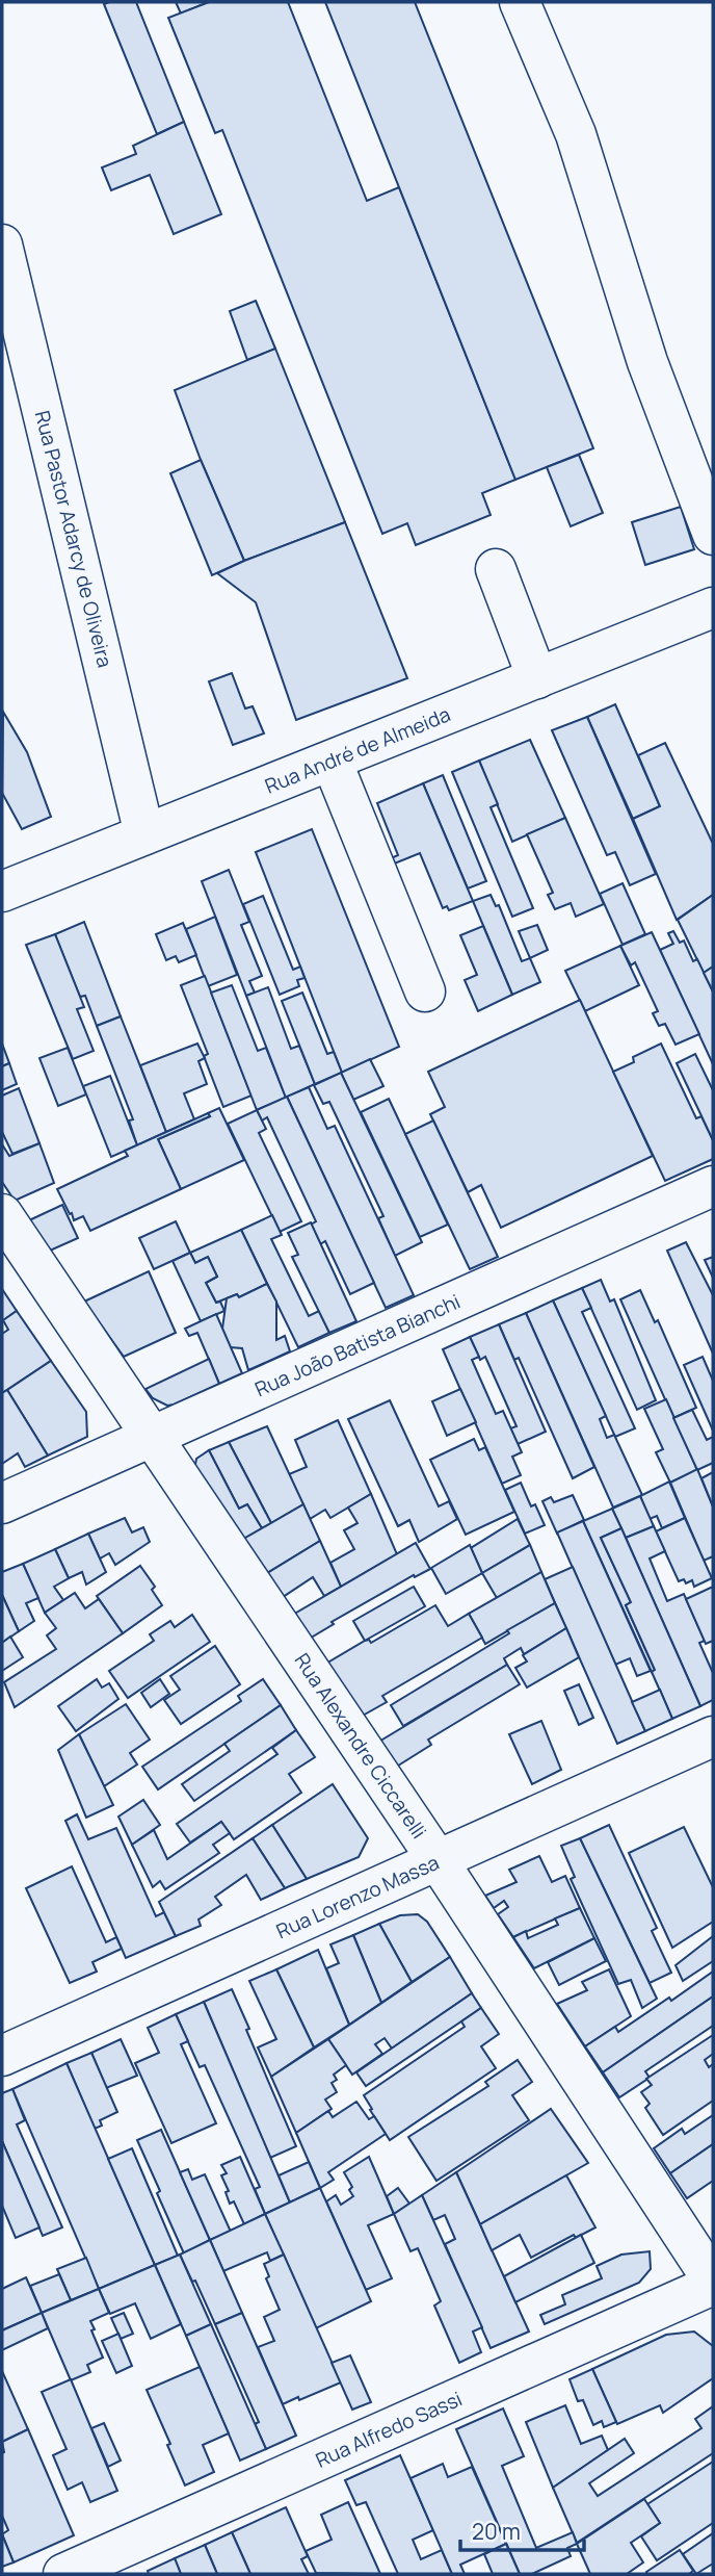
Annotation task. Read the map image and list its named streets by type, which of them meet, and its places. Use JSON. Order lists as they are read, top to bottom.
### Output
{
  "streets": {
    "street": [
      "Rua Pastor Adarcy de Oliveira",
      "Rua André de Almeida",
      "Rua João Batista Bianchi",
      "Rua Alexandre Ciccarelli",
      "Rua Lorenzo Massa",
      "Rua Alfredo Sassi"
    ]
  },
  "crossings": [
    ["Rua Pastor Adarcy de Oliveira", "Rua André de Almeida"],
    ["Rua João Batista Bianchi", "Rua Alexandre Ciccarelli"],
    ["Rua Alexandre Ciccarelli", "Rua Lorenzo Massa"],
    ["Rua Alexandre Ciccarelli", "Rua Alfredo Sassi"]
  ],
  "scale_bar": "20 m"
}
